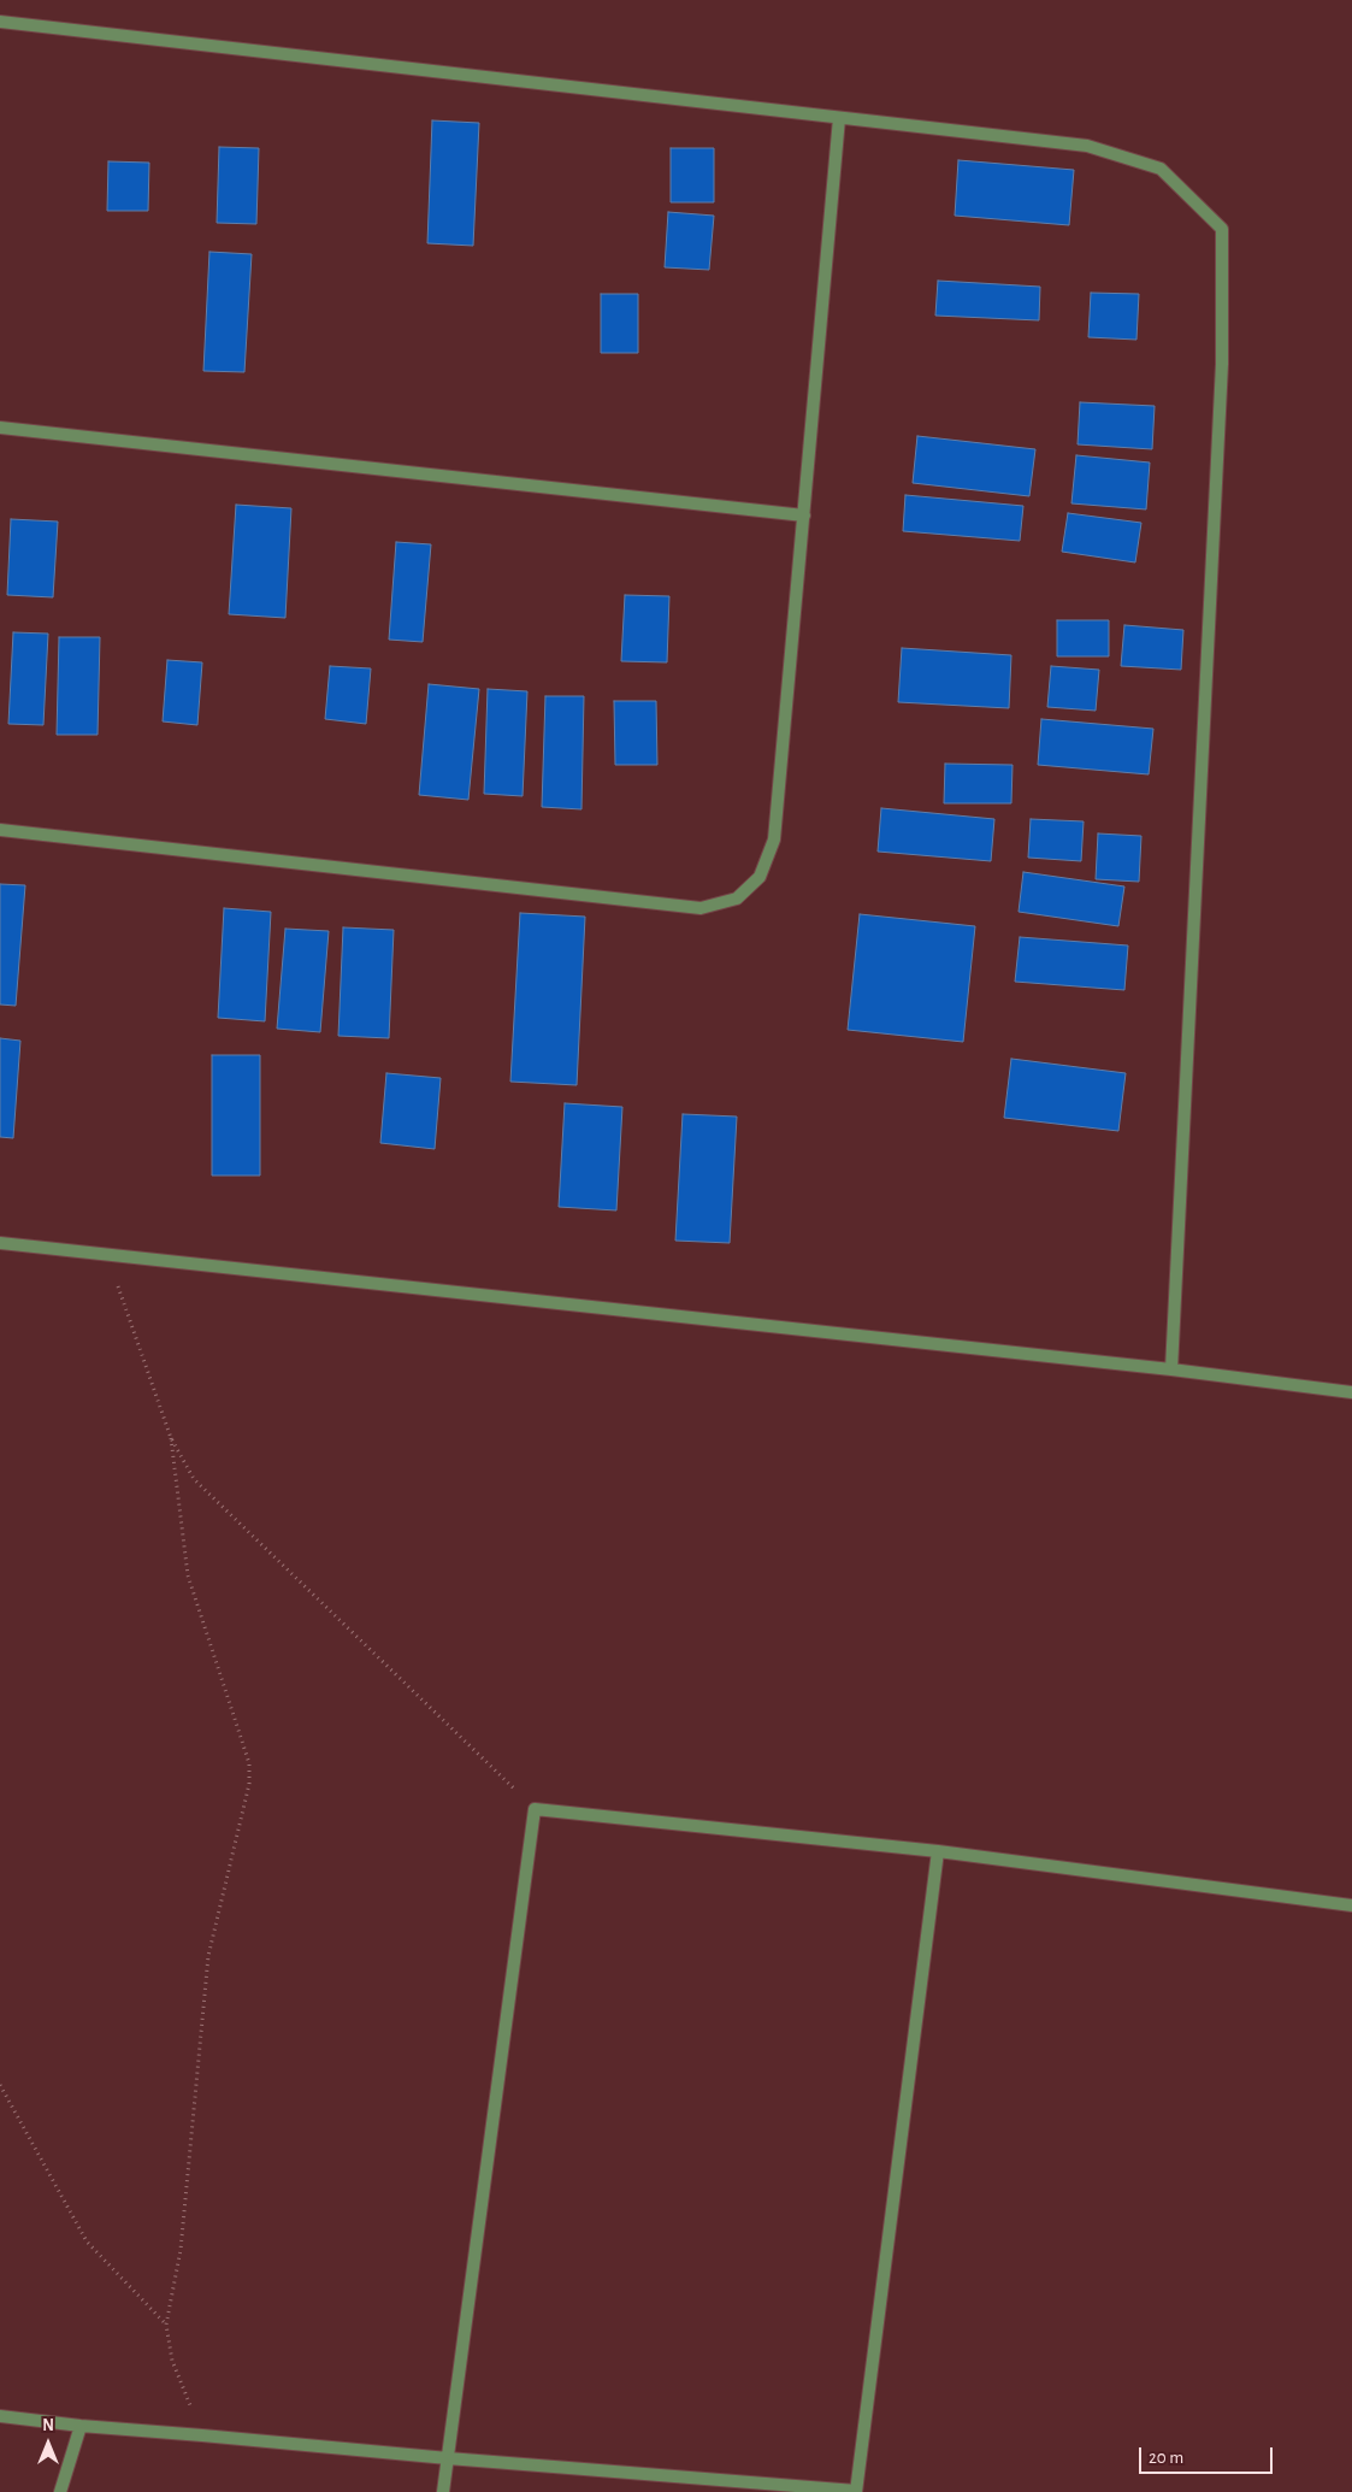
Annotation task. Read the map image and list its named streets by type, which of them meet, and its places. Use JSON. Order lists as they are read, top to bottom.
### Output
{
  "scale_bar": "20 m",
  "north": "top"
}
